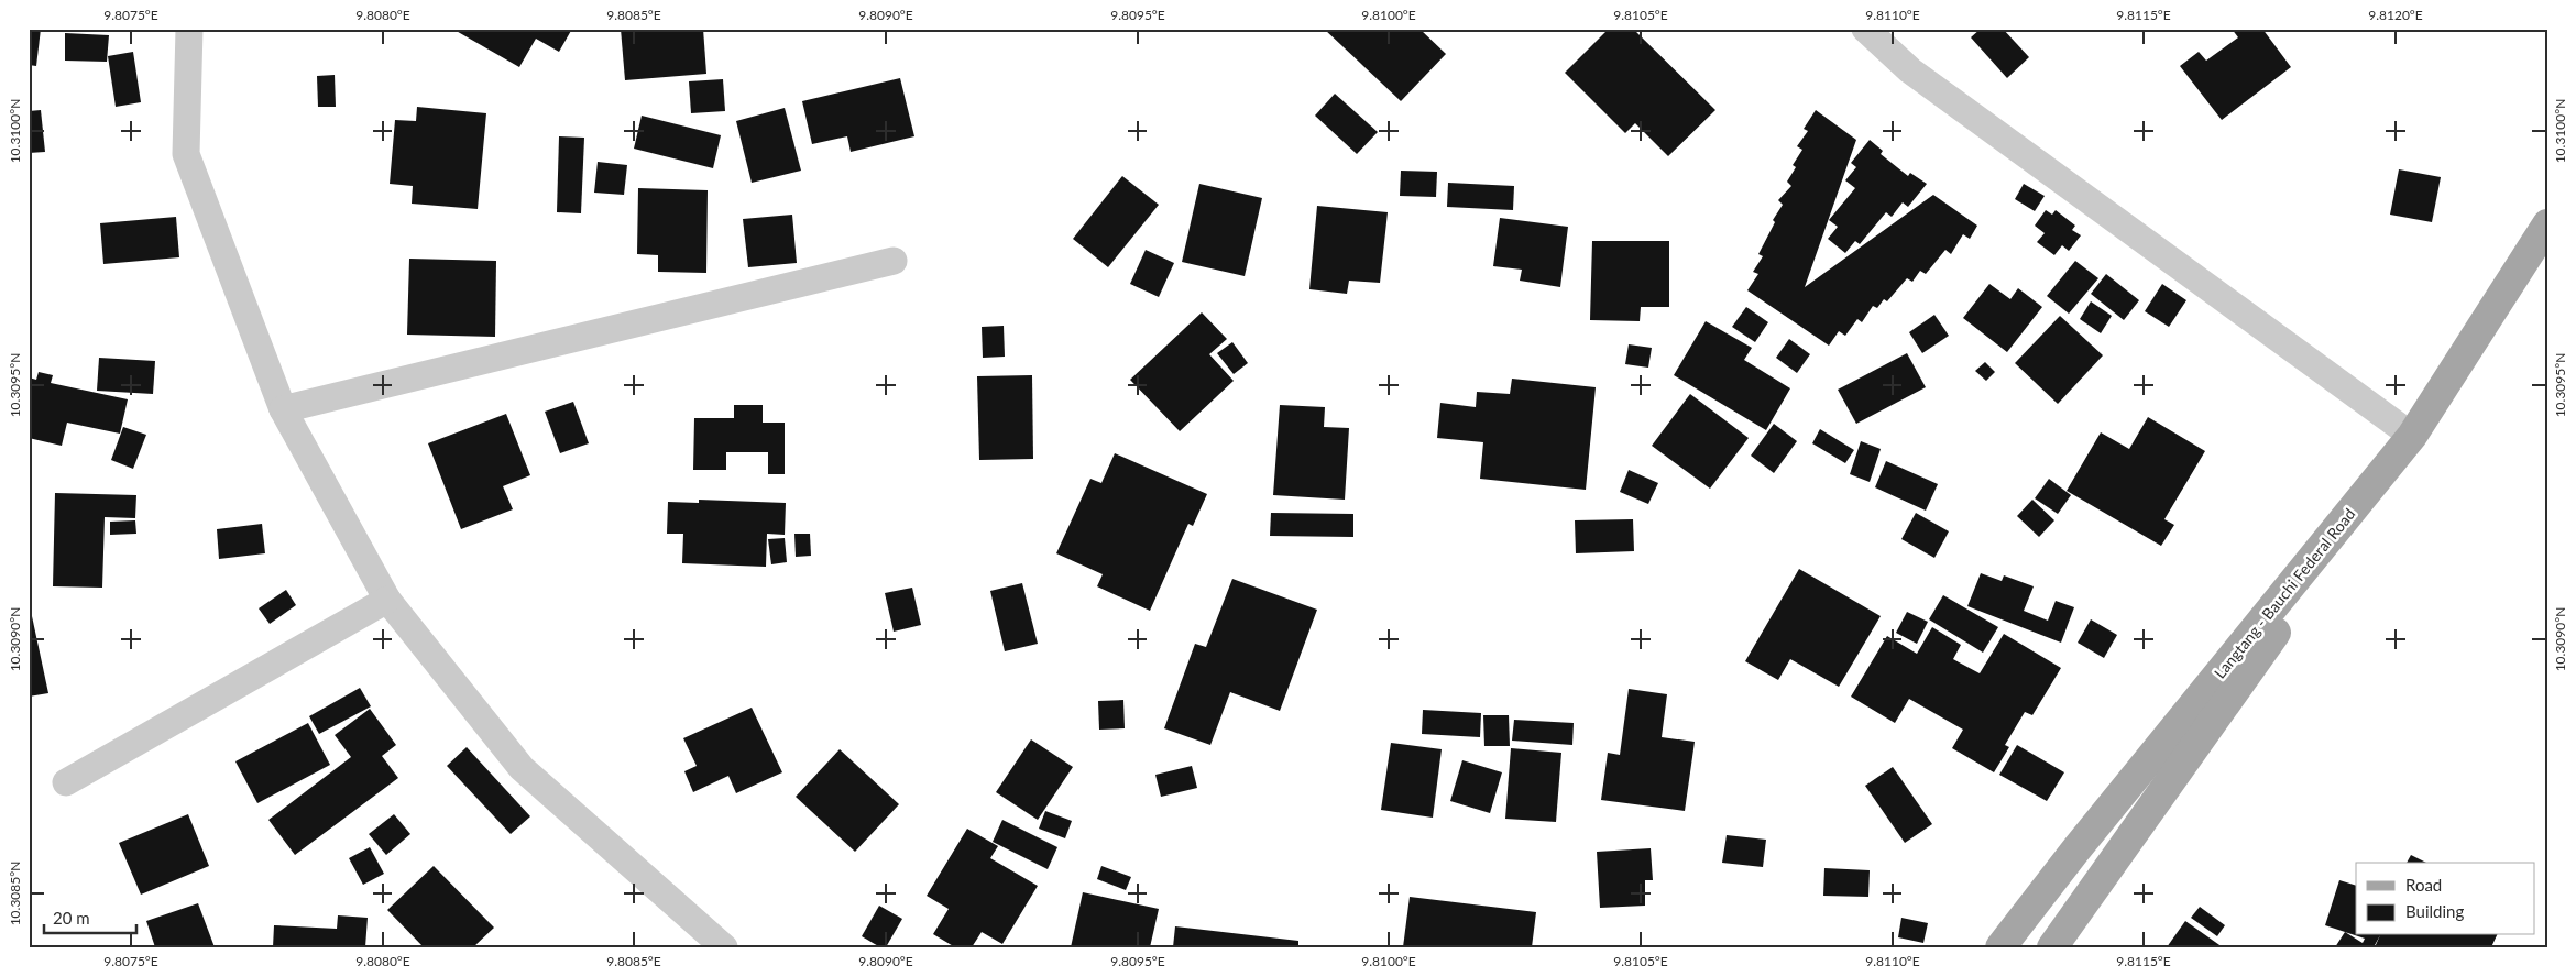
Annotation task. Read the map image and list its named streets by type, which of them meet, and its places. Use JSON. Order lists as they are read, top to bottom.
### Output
{
  "streets": {
    "main road": ["Langtang - Bauchi Federal Road"]
  },
  "legend": ["Road", "Building"],
  "scale_bar": "20 m",
  "coordinates": [
    "9.8075°E",
    "9.8080°E",
    "9.8085°E",
    "9.8090°E",
    "9.8095°E",
    "9.8100°E",
    "9.8105°E",
    "9.8110°E",
    "9.8115°E",
    "9.8120°E",
    "10.3100°N",
    "10.3095°N",
    "10.3090°N",
    "10.3085°N"
  ]
}
